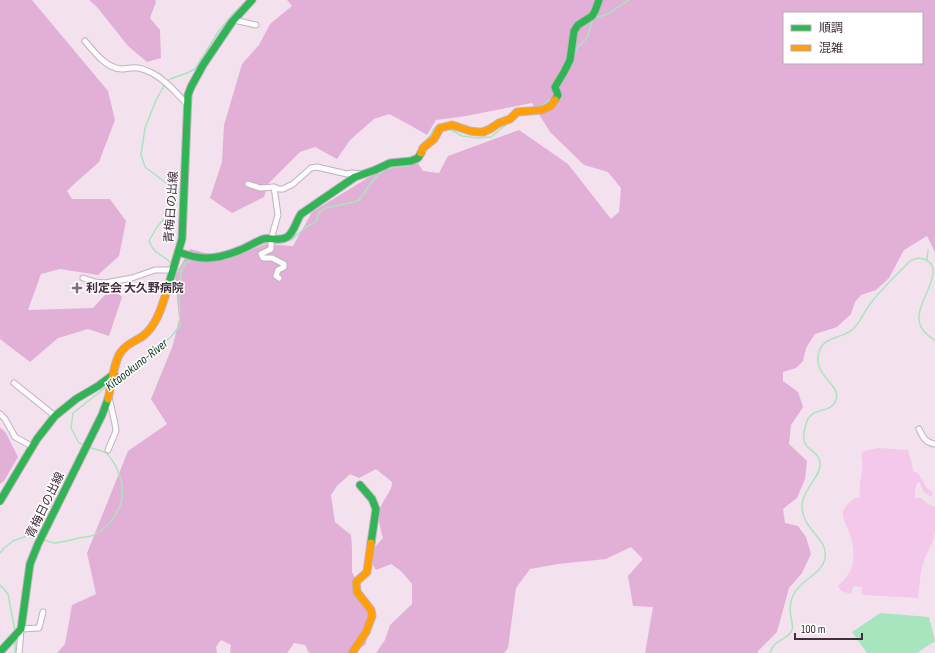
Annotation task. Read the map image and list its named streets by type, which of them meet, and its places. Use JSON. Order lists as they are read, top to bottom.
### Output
{
  "streets": {
    "street": ["青梅日の出線"]
  },
  "water": ["Kitaookuno-River"],
  "places": {
    "health": ["利定会 大久野病院"]
  },
  "legend": ["順調", "混雑"],
  "scale_bar": "100 m"
}
